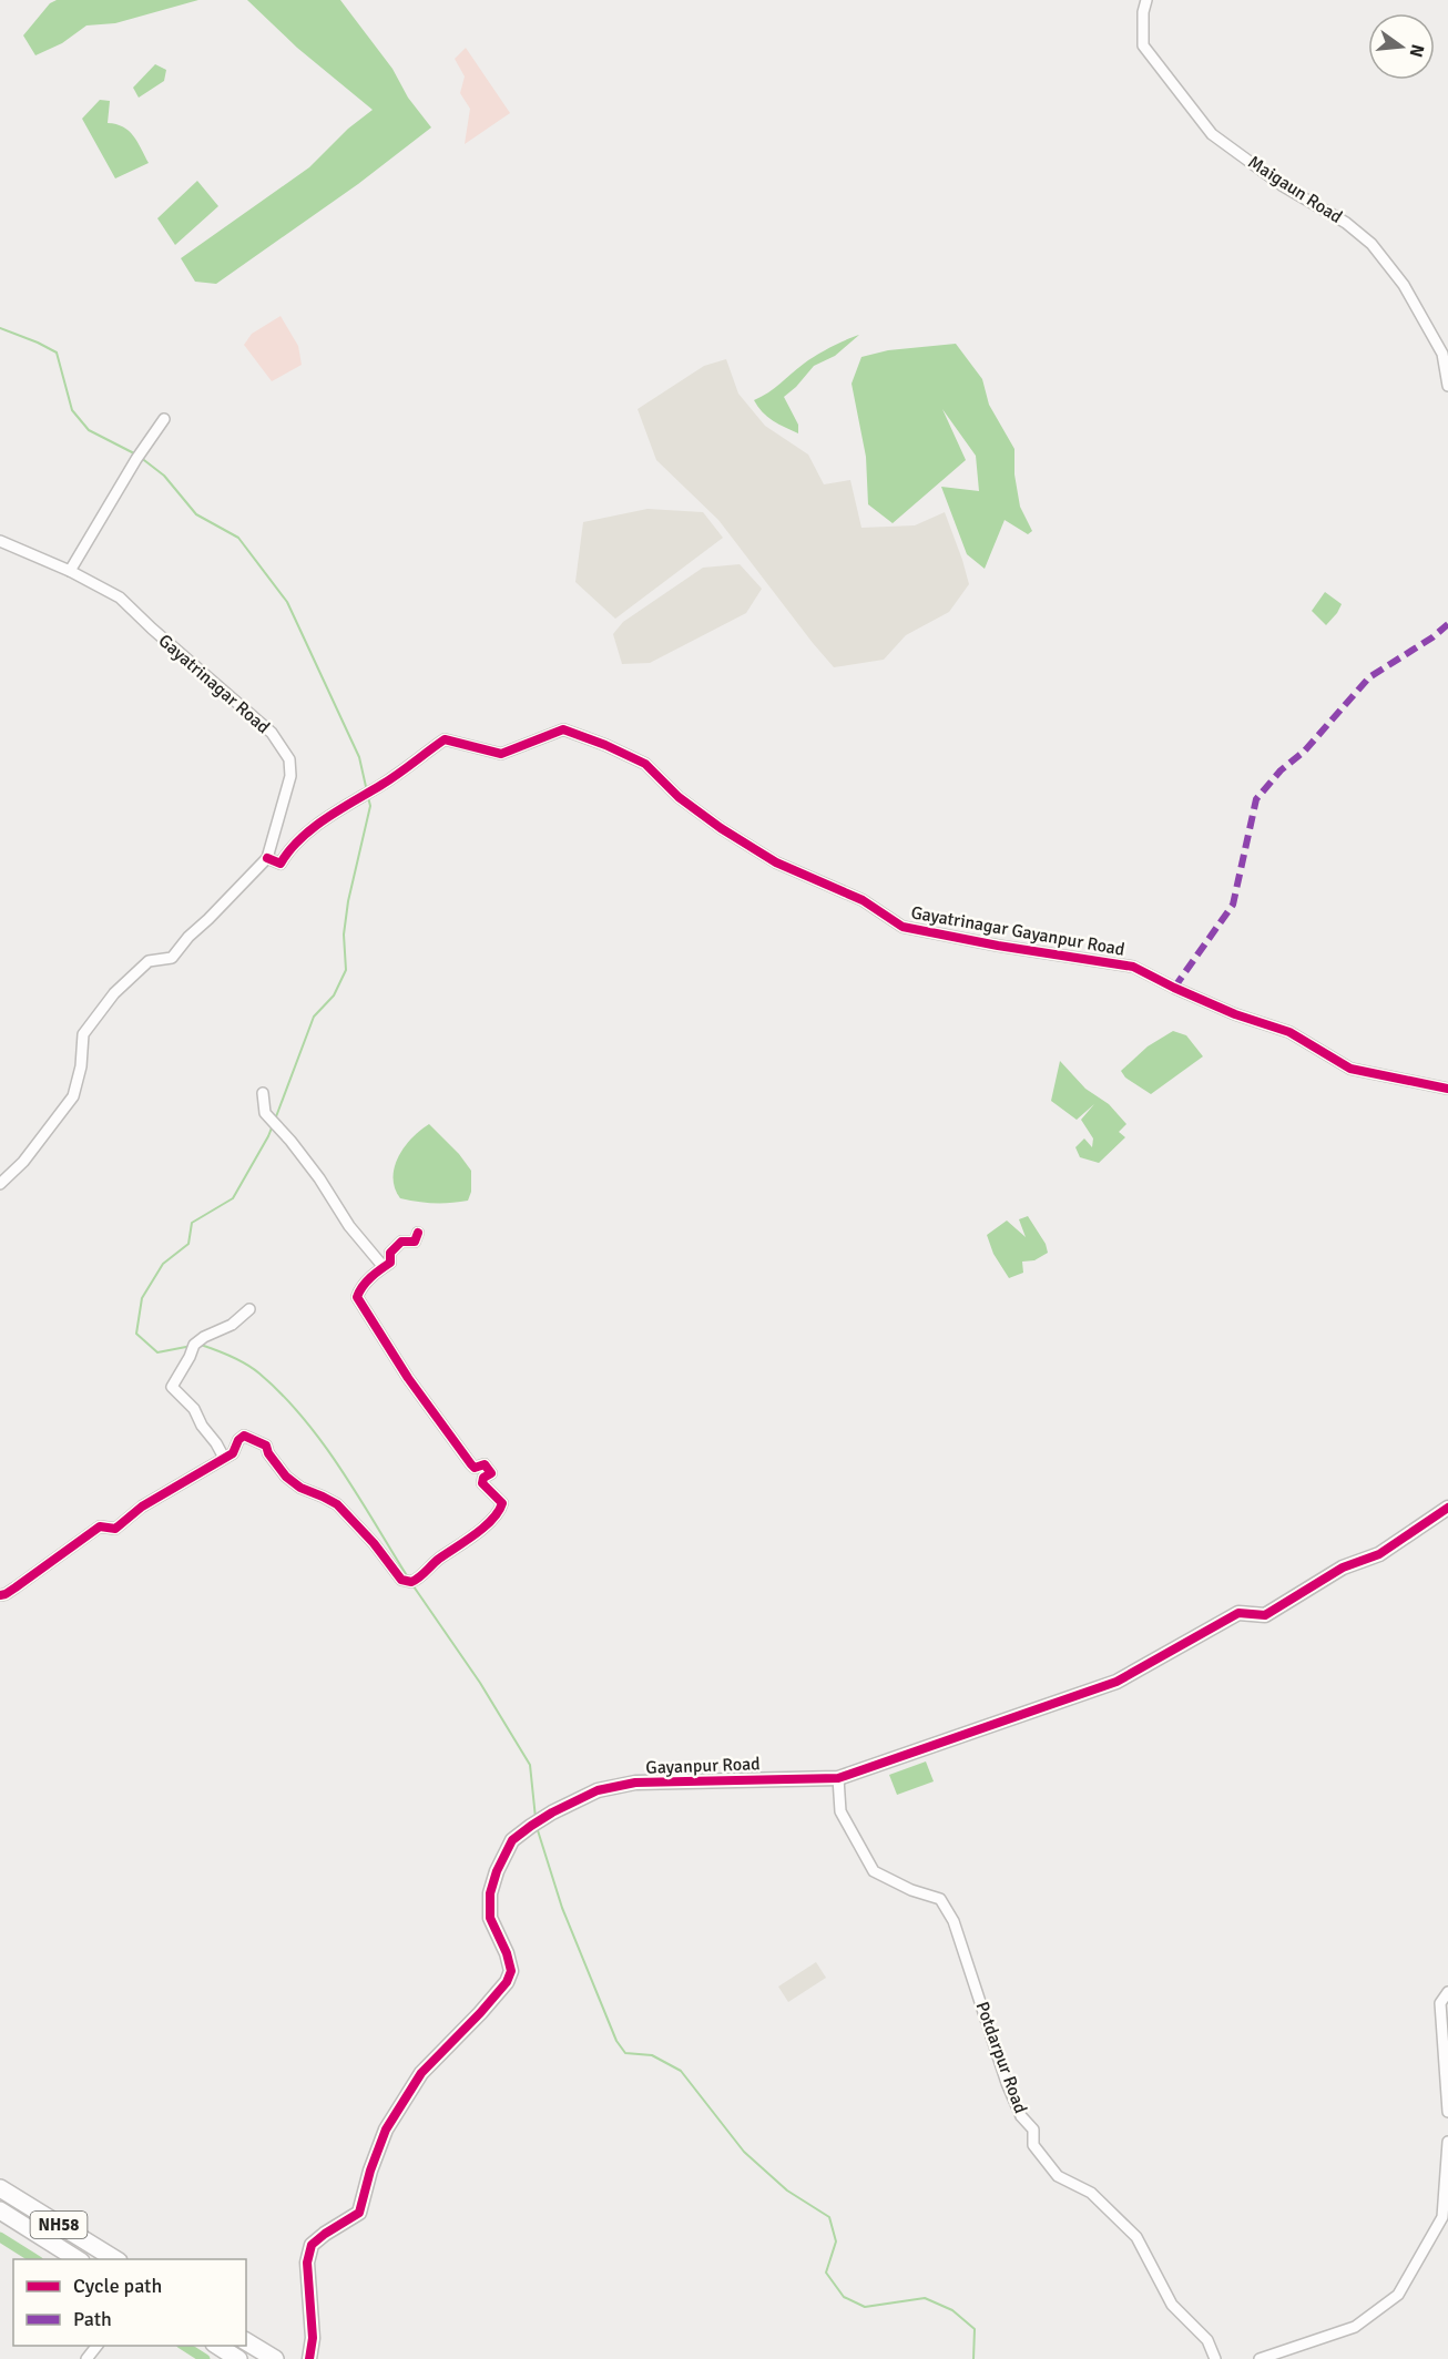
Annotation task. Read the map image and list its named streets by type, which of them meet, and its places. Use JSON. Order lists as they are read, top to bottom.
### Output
{
  "streets": {
    "highway": ["NH58"],
    "street": [
      "Maigaun Road",
      "Gayatrinagar Road",
      "Gayatrinagar Gayanpur Road",
      "Gayanpur Road",
      "Potdarpur Road"
    ]
  },
  "crossings": [
    ["Gayatrinagar Road", "Gayatrinagar Gayanpur Road"],
    ["Gayanpur Road", "Potdarpur Road"]
  ],
  "legend": ["Cycle path", "Path"],
  "north": "right"
}
